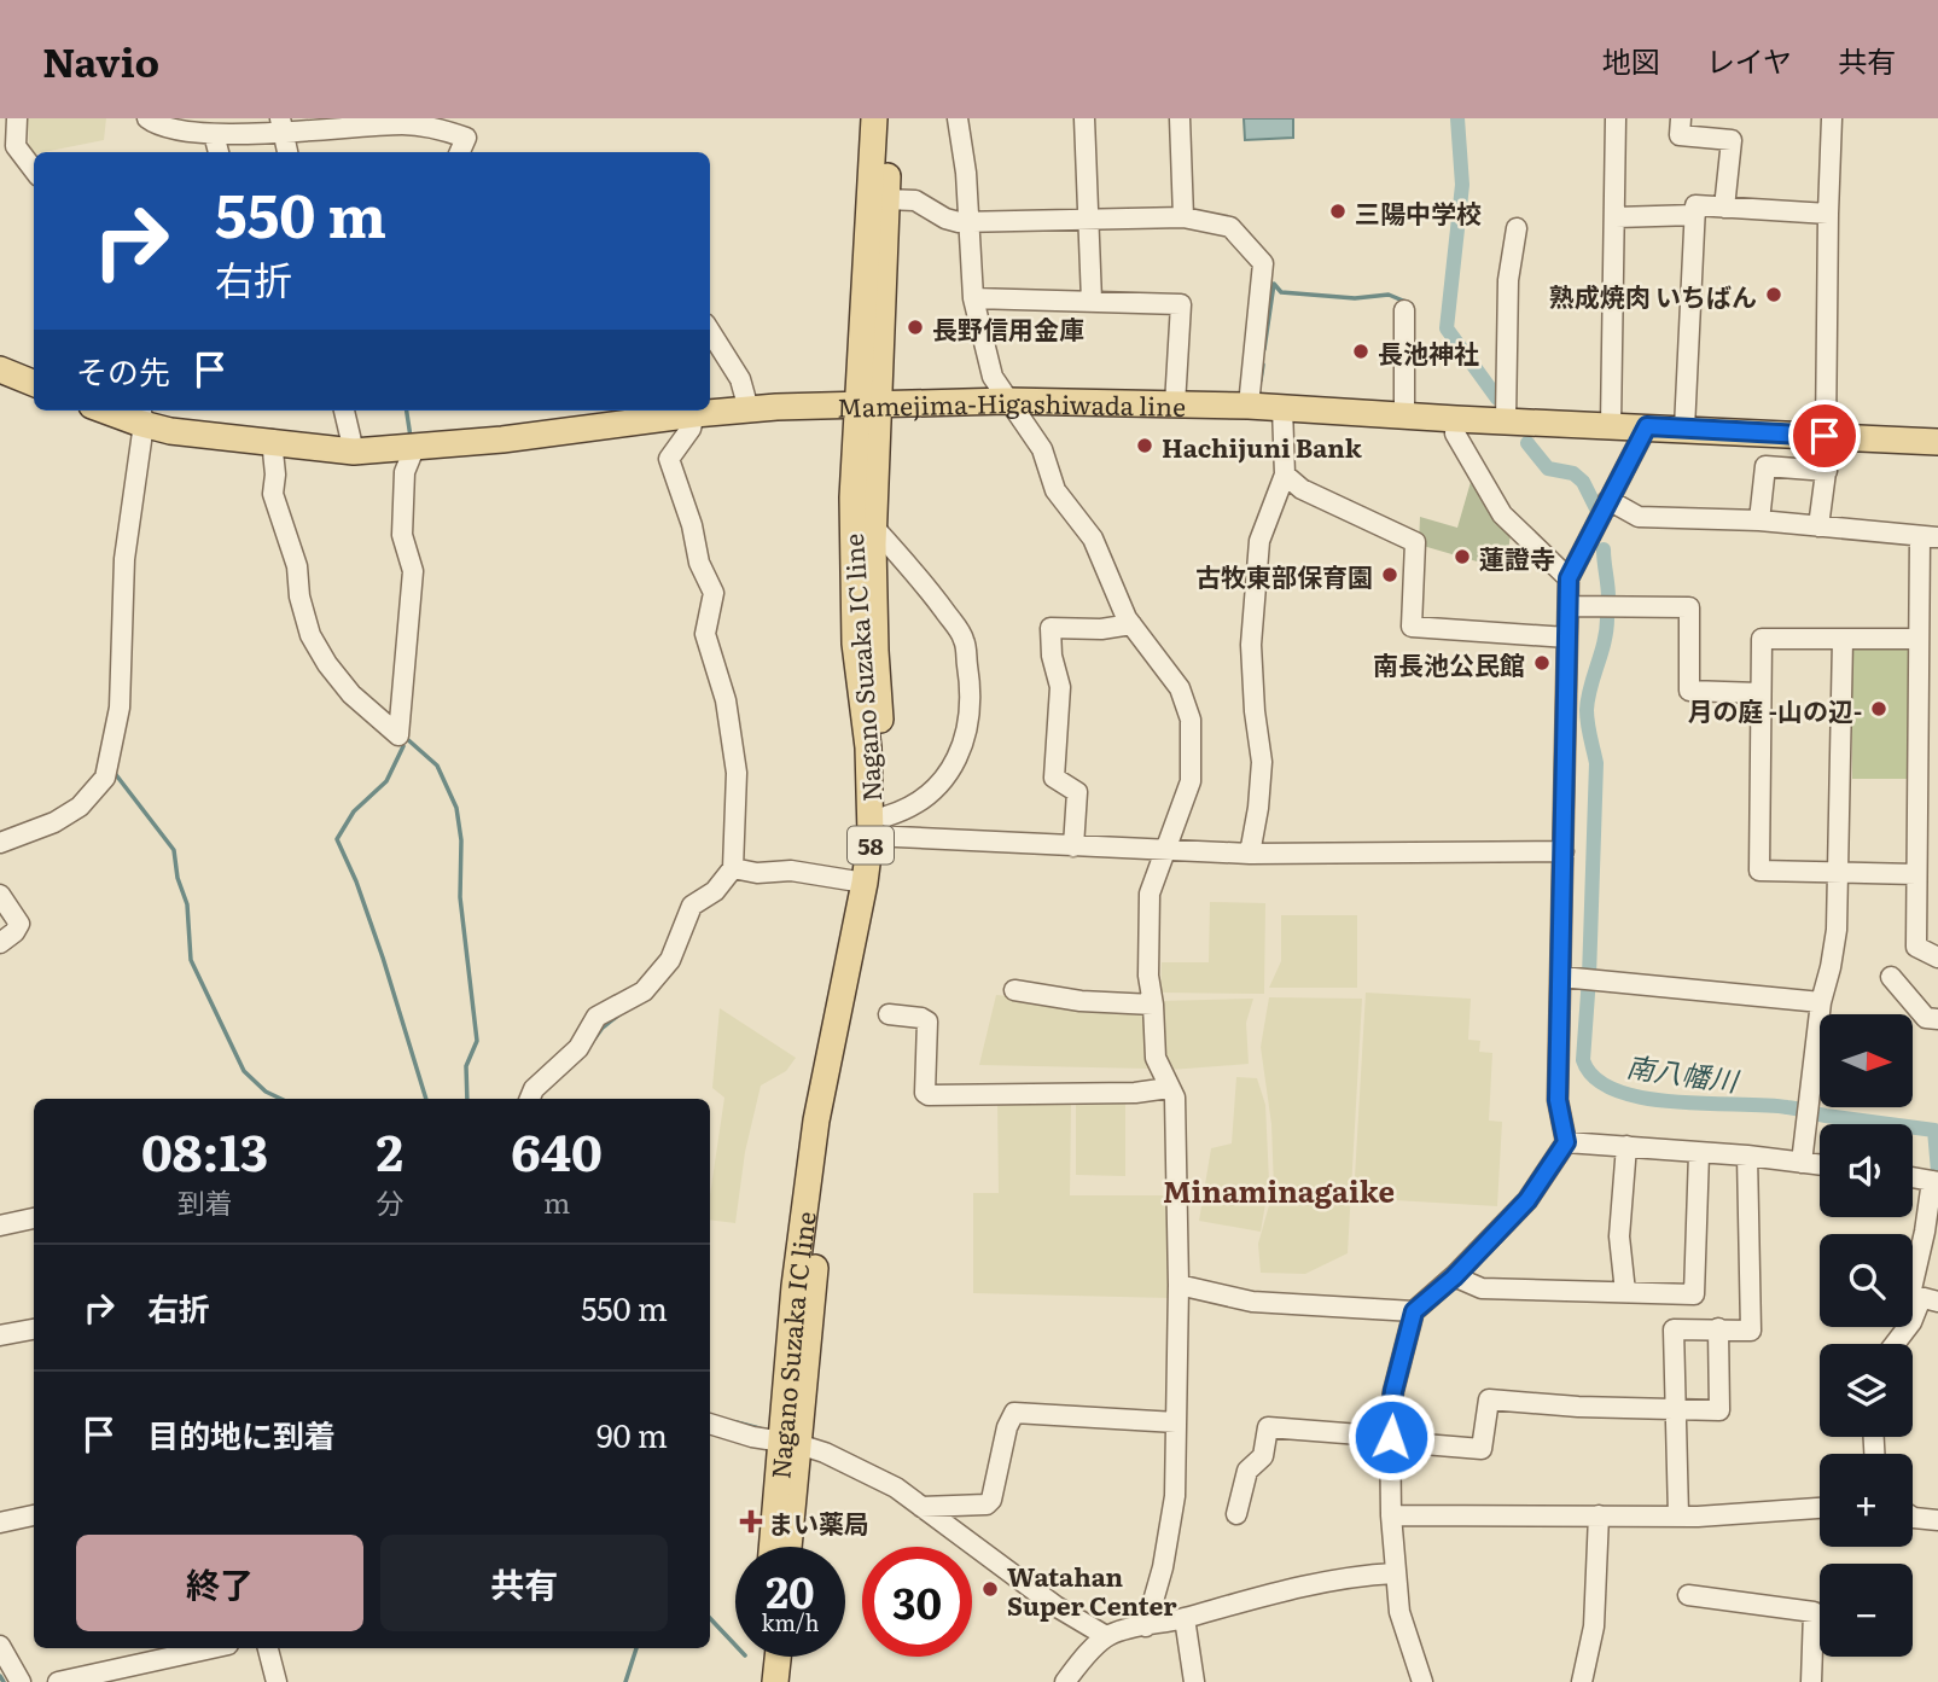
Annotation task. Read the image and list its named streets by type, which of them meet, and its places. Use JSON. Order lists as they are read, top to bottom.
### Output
{
  "streets": {
    "main road": ["Mamejima-Higashiwada line", "Nagano Suzaka IC line", "58"]
  },
  "crossings": [
    ["Mamejima-Higashiwada line", "Nagano Suzaka IC line"]
  ],
  "districts": ["Minaminagaike"],
  "water": ["南八幡川"],
  "places": {
    "other": [
      "三陽中学校",
      "熟成焼肉 いちばん",
      "長野信用金庫",
      "長池神社",
      "Hachijuni Bank",
      "蓮證寺",
      "古牧東部保育園",
      "南長池公民館",
      "月の庭 -山の辺-",
      "Watahan Super Center"
    ],
    "health": ["まい薬局"]
  },
  "north": "right",
  "page": {
    "header": "Navio",
    "nav": ["地図", "レイヤ", "共有"],
    "turn": ["550 m", "右折"],
    "then": "その先",
    "map_buttons": ["+", "−"],
    "eta": [
      "08:13",
      "到着",
      "2",
      "分",
      "640",
      "m"
    ],
    "list": [
      {
        "name": "右折",
        "value": "550 m"
      },
      {
        "name": "目的地に到着",
        "value": "90 m"
      }
    ],
    "buttons": ["終了", "共有"],
    "speed": "20 km/h",
    "limit": "30"
  }
}
